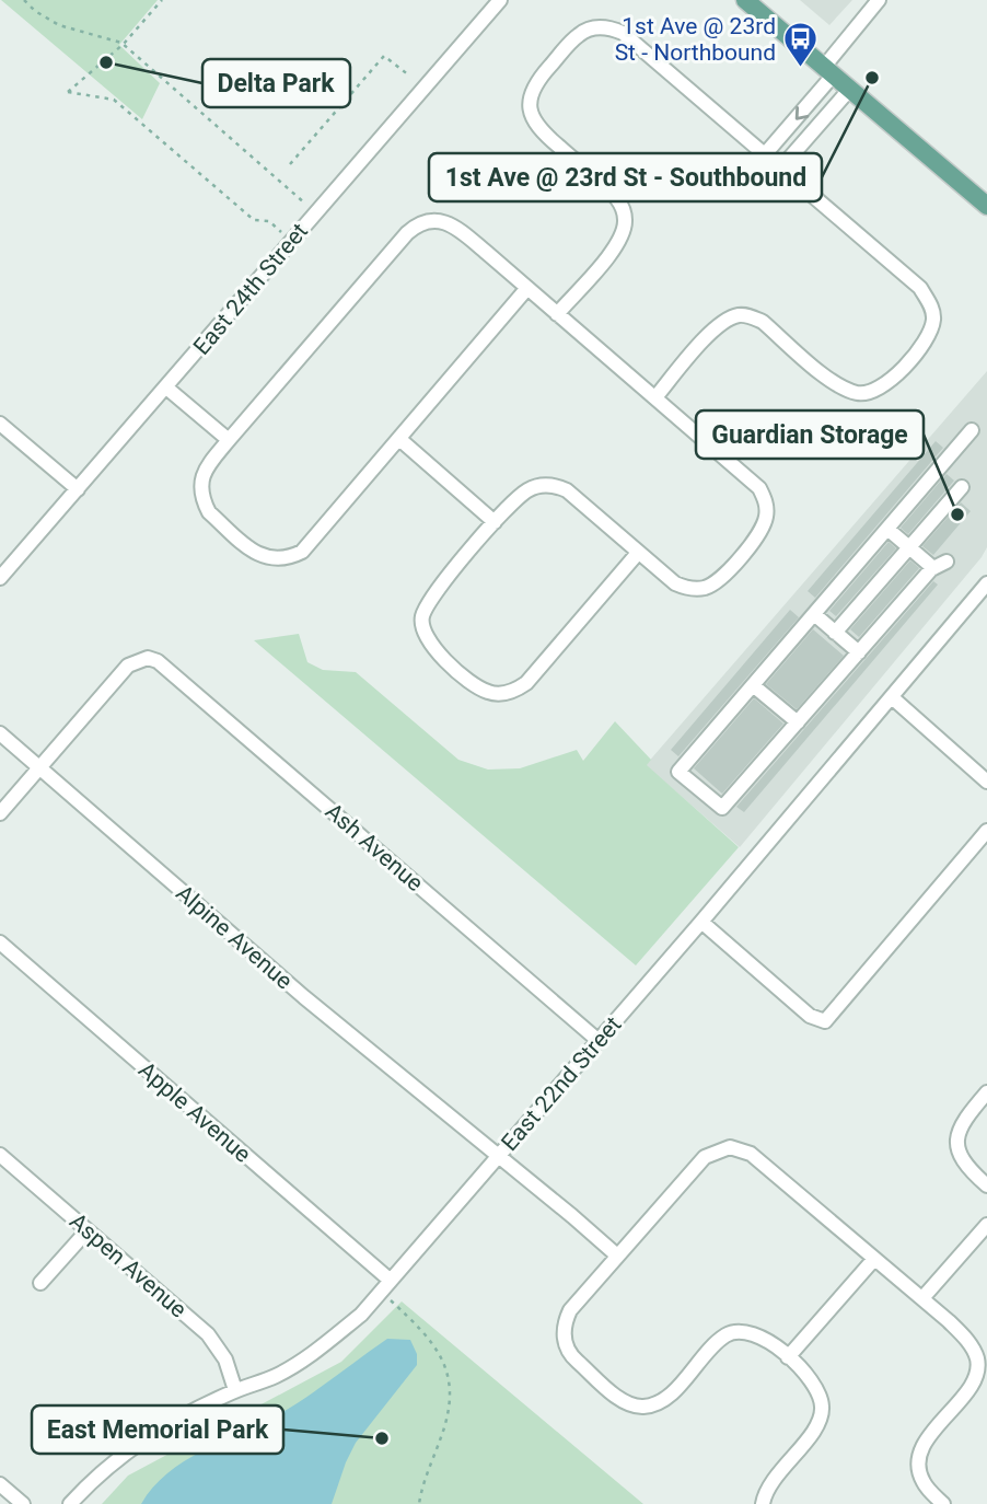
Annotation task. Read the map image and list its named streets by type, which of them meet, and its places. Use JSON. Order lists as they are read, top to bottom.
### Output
{
  "streets": {
    "street": [
      "East 24th Street",
      "Ash Avenue",
      "Alpine Avenue",
      "East 22nd Street",
      "Apple Avenue",
      "Aspen Avenue"
    ]
  },
  "crossings": [
    ["Ash Avenue", "Alpine Avenue"],
    ["Ash Avenue", "East 22nd Street"],
    ["Alpine Avenue", "East 22nd Street"],
    ["East 22nd Street", "Apple Avenue"],
    ["East 22nd Street", "Aspen Avenue"]
  ],
  "places": {
    "other": [
      "Delta Park",
      "1st Ave @ 23rd St - Southbound",
      "Guardian Storage",
      "East Memorial Park"
    ],
    "bus stop": ["1st Ave @ 23rd St - Northbound"]
  }
}
